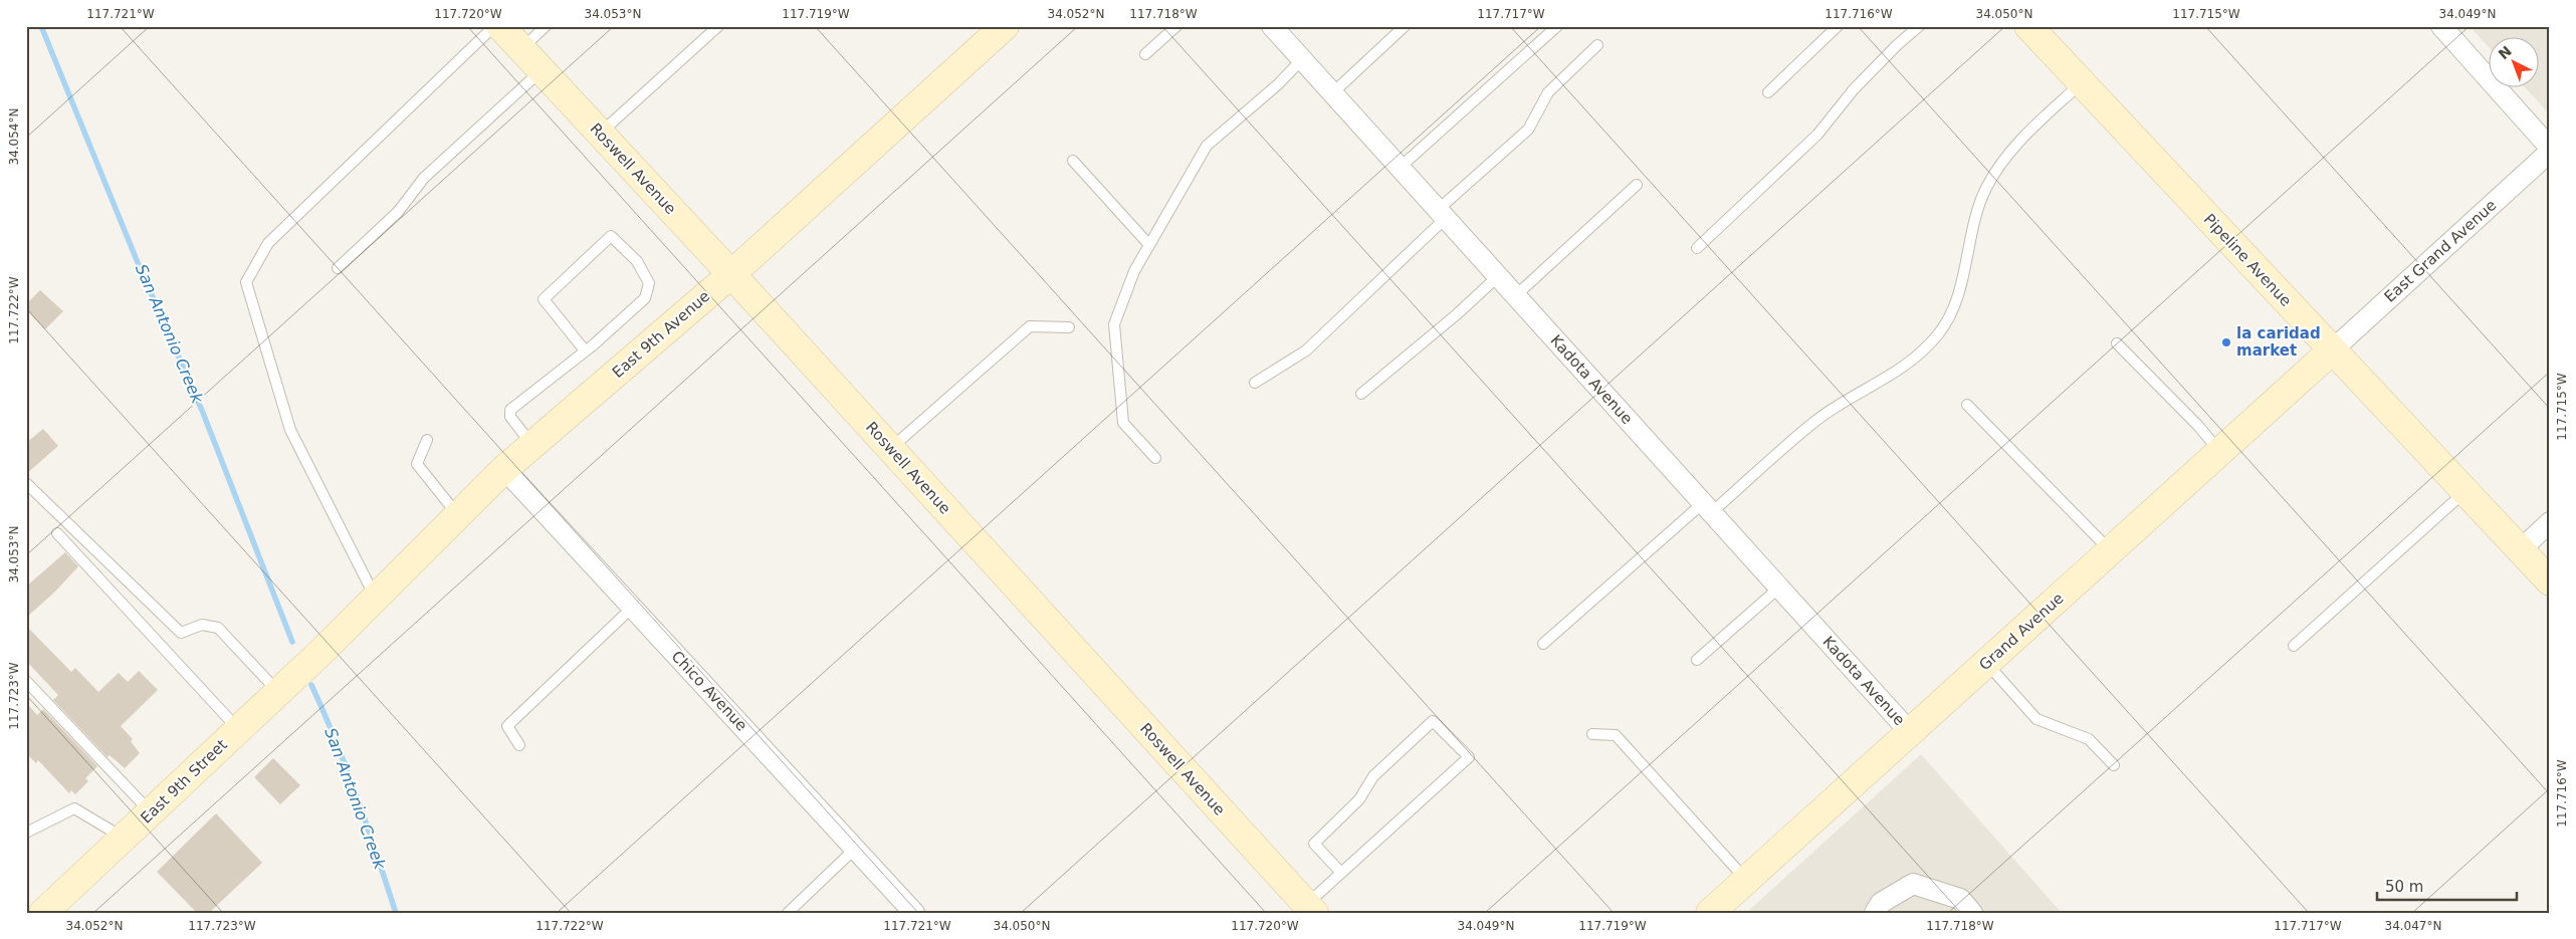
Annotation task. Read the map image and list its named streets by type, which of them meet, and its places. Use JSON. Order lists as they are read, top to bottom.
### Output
{
  "streets": {
    "street": [
      "Roswell Avenue",
      "East Grand Avenue",
      "Pipeline Avenue",
      "East 9th Avenue",
      "Kadota Avenue",
      "Grand Avenue",
      "Chico Avenue",
      "East 9th Street"
    ]
  },
  "crossings": [
    ["Roswell Avenue", "East 9th Avenue"],
    ["East Grand Avenue", "Pipeline Avenue"],
    ["East Grand Avenue", "Grand Avenue"],
    ["Pipeline Avenue", "Grand Avenue"],
    ["East 9th Avenue", "Chico Avenue"],
    ["East 9th Avenue", "East 9th Street"],
    ["Kadota Avenue", "Grand Avenue"]
  ],
  "water": ["San Antonio Creek"],
  "places": ["la caridad market"],
  "scale_bar": "50 m",
  "north": "top left",
  "coordinates": [
    "117.721°W",
    "117.720°W",
    "34.053°N",
    "117.719°W",
    "34.052°N",
    "117.718°W",
    "117.717°W",
    "117.716°W",
    "34.050°N",
    "117.715°W",
    "34.049°N",
    "34.054°N",
    "117.722°W",
    "117.723°W",
    "34.047°N"
  ]
}
